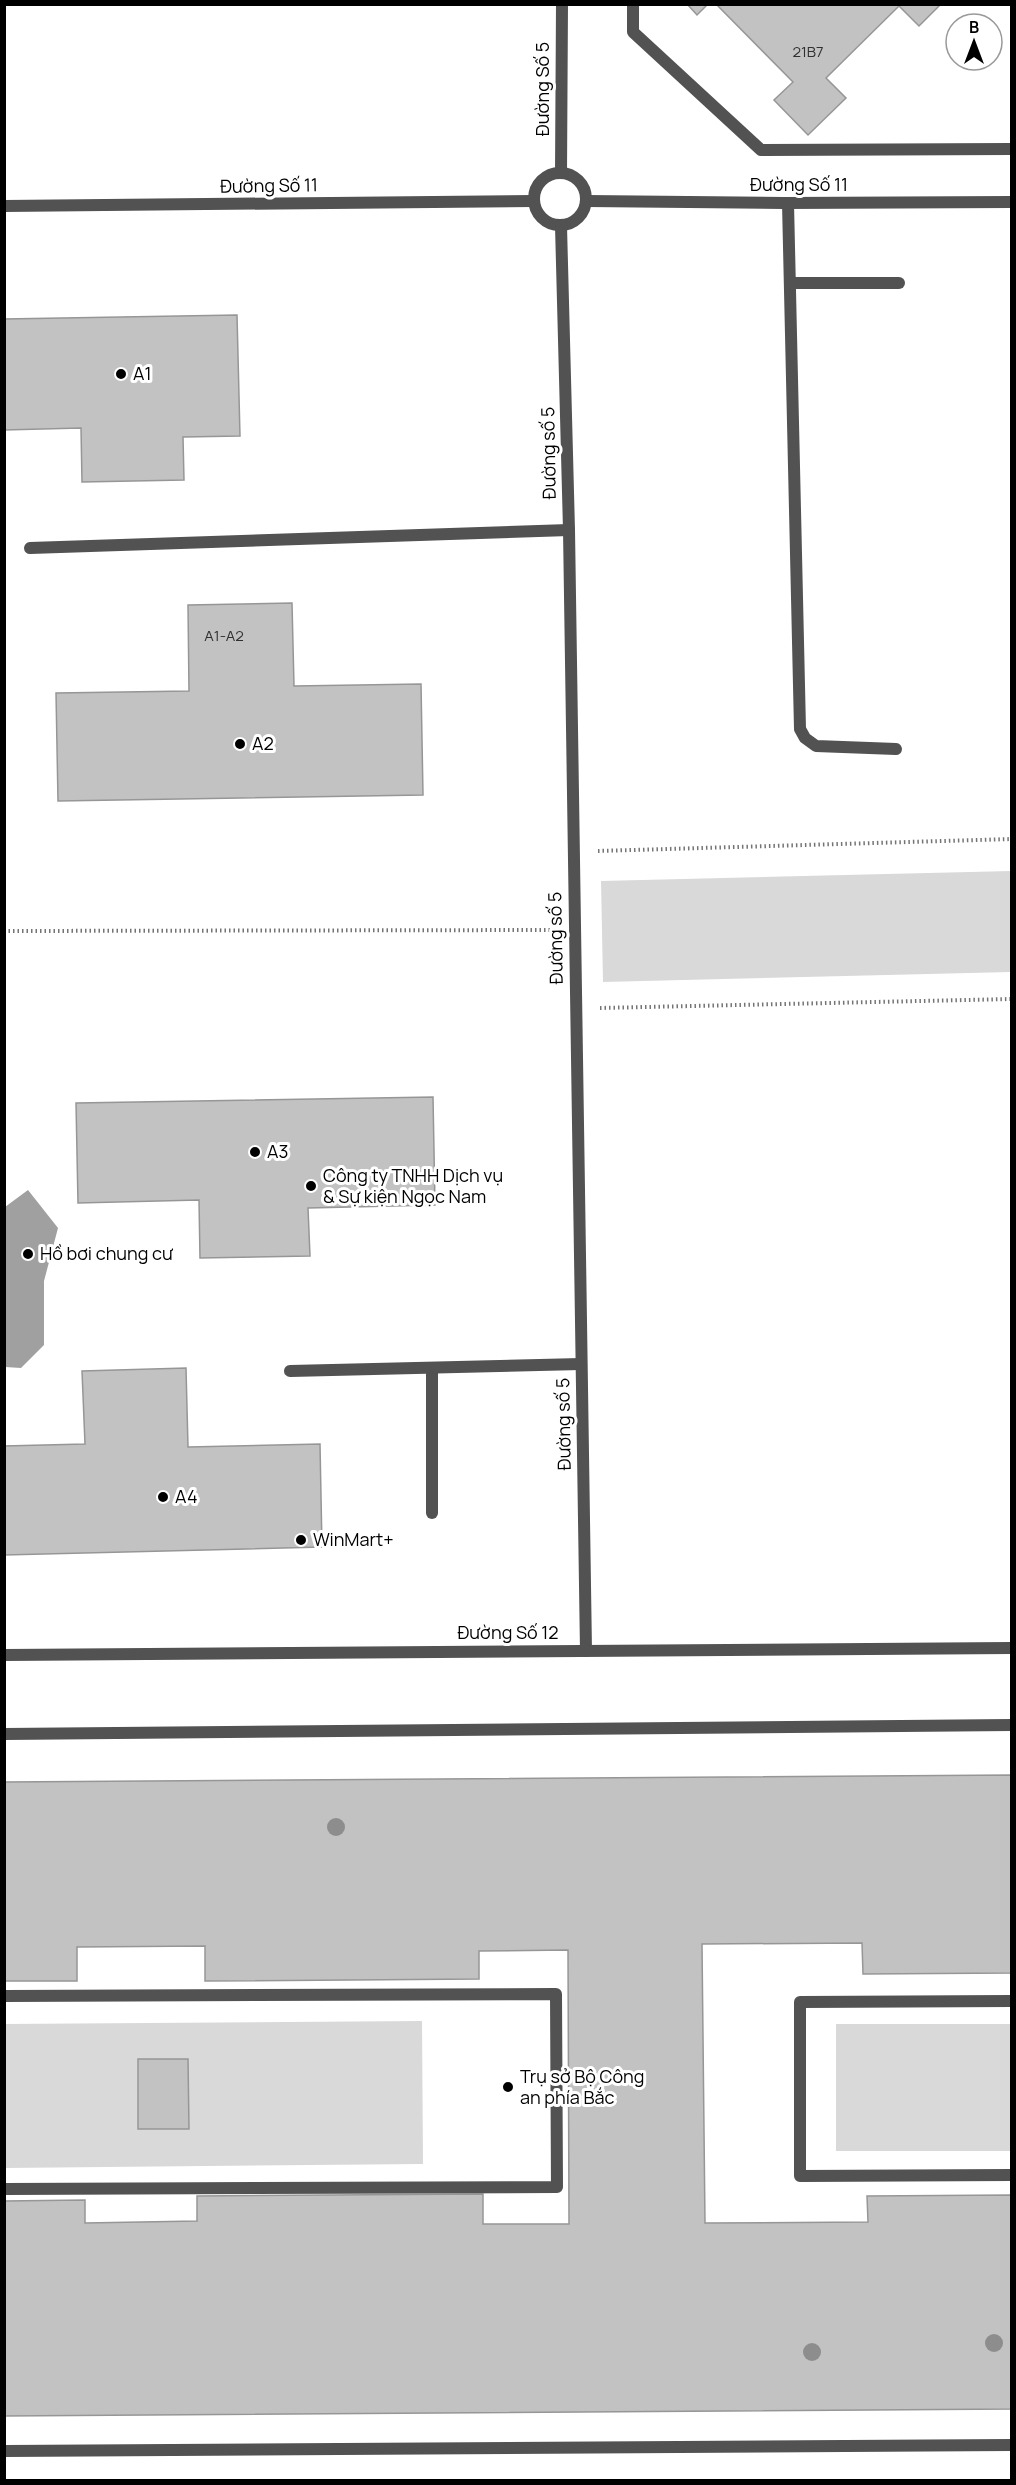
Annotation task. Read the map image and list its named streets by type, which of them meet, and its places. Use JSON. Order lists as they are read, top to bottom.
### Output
{
  "streets": {
    "street": [
      "Đường Số 5",
      "Đường Số 11",
      "Đường số 5",
      "Đường Số 12"
    ]
  },
  "crossings": [
    ["Đường Số 5", "Đường Số 11"],
    ["Đường Số 5", "Đường số 5"],
    ["Đường Số 11", "Đường số 5"],
    ["Đường số 5", "Đường Số 12"]
  ],
  "places": [
    "A1",
    "A2",
    "A3",
    "Công ty TNHH Dịch vụ & Sự kiện Ngọc Nam",
    "Hồ bơi chung cư",
    "A4",
    "WinMart+",
    "Trụ sở Bộ Công an phía Bắc"
  ],
  "house_numbers": ["21B7", "A1-A2"],
  "north": "top"
}
